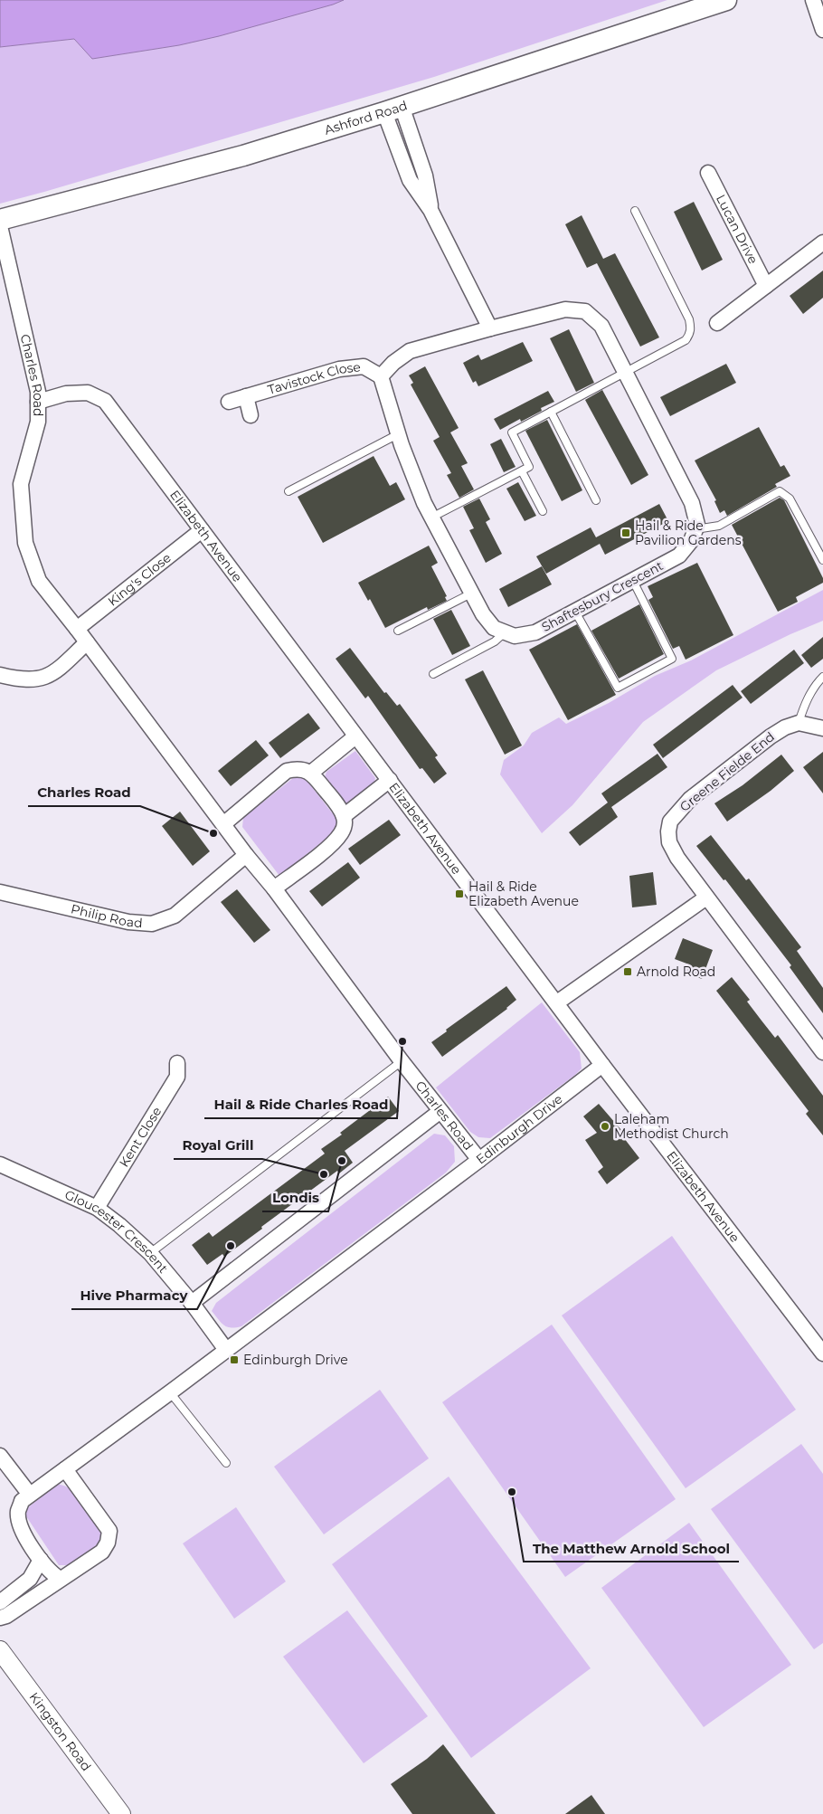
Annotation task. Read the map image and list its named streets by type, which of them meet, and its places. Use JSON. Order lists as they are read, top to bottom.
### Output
{
  "streets": {
    "main road": ["Ashford Road"],
    "street": [
      "Lucan Drive",
      "Charles Road",
      "Tavistock Close",
      "Elizabeth Avenue",
      "King's Close",
      "Shaftesbury Crescent",
      "Greene Fielde End",
      "Philip Road",
      "Edinburgh Drive",
      "Kent Close",
      "Gloucester Crescent",
      "Kingston Road"
    ]
  },
  "crossings": [
    ["Charles Road", "Elizabeth Avenue"],
    ["Charles Road", "King's Close"],
    ["Charles Road", "Philip Road"],
    ["Charles Road", "Edinburgh Drive"],
    ["Elizabeth Avenue", "King's Close"],
    ["Elizabeth Avenue", "Edinburgh Drive"],
    ["Edinburgh Drive", "Gloucester Crescent"],
    ["Kent Close", "Gloucester Crescent"]
  ],
  "places": {
    "transit": [
      "Hail & Ride Pavilion Gardens",
      "Hail & Ride Elizabeth Avenue",
      "Arnold Road",
      "Edinburgh Drive"
    ],
    "other": [
      "Charles Road",
      "Hail & Ride Charles Road",
      "Laleham Methodist Church",
      "Londis",
      "Royal Grill",
      "Hive Pharmacy",
      "The Matthew Arnold School"
    ]
  }
}
